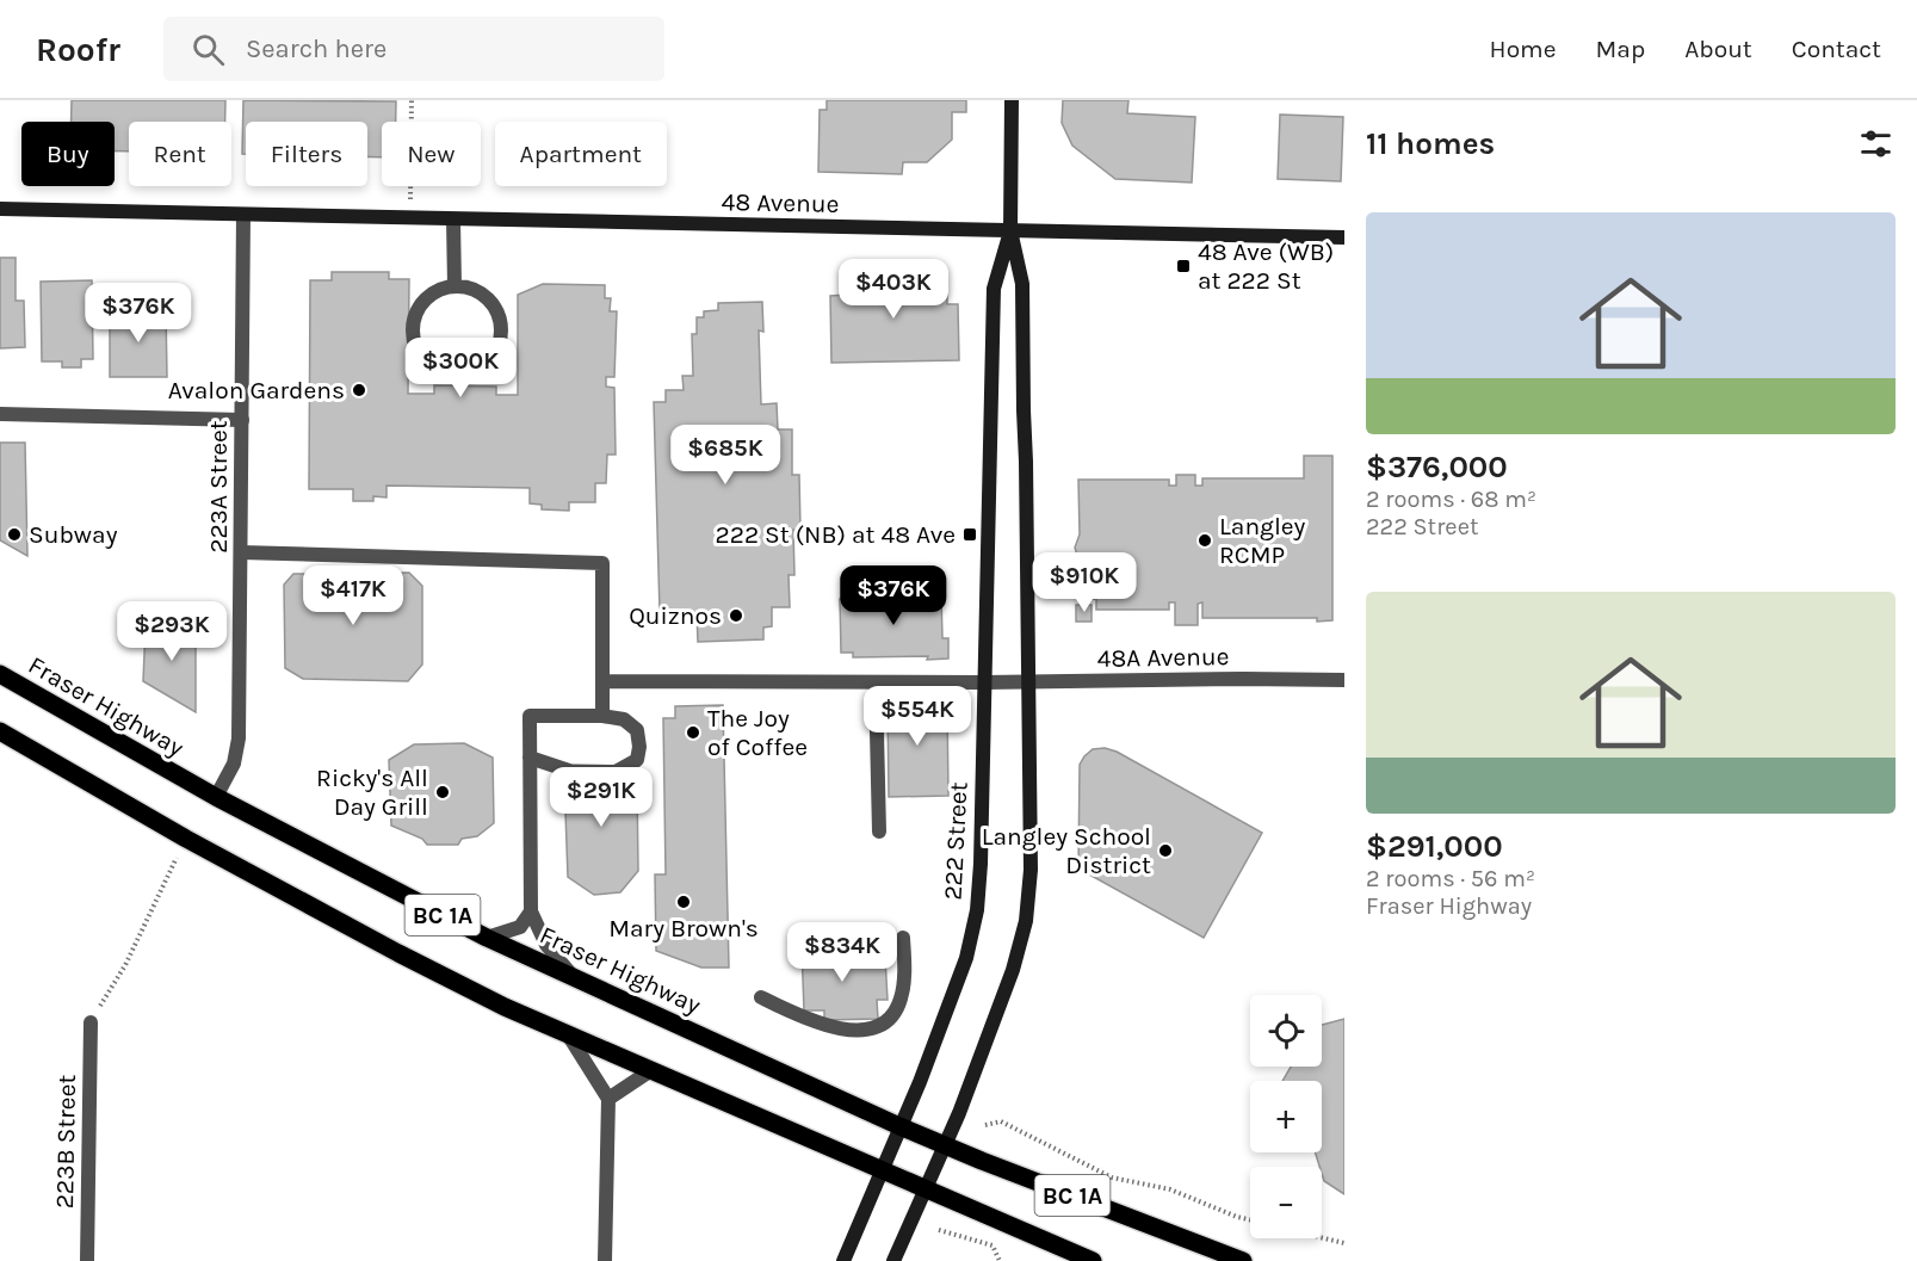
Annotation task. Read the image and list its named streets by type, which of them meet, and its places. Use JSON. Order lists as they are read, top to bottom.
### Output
{
  "streets": {
    "main road": ["Fraser Highway", "BC 1A"],
    "street": [
      "48 Avenue",
      "223A Street",
      "48A Avenue",
      "222 Street",
      "223B Street"
    ]
  },
  "crossings": [
    ["48 Avenue", "223A Street"],
    ["48 Avenue", "222 Street"],
    ["223A Street", "Fraser Highway"],
    ["48A Avenue", "222 Street"],
    ["Fraser Highway", "222 Street"],
    ["222 Street", "BC 1A"]
  ],
  "places": {
    "transit": ["48 Ave (WB) at 222 St", "222 St (NB) at 48 Ave"],
    "other": [
      "Avalon Gardens",
      "Subway",
      "Langley RCMP",
      "Quiznos",
      "The Joy of Coffee",
      "Ricky's All Day Grill",
      "Langley School District",
      "Mary Brown's"
    ]
  },
  "page": {
    "header": "Roofr",
    "search": "Search here",
    "nav": [
      "Home",
      "Map",
      "About",
      "Contact"
    ],
    "heading": "11 homes",
    "chip": [
      "Buy",
      "Rent",
      "Filters",
      "New",
      "Apartment"
    ],
    "list": [
      {
        "name": "$376,000",
        "note": "2 rooms · 68 m² · 222 Street"
      },
      {
        "name": "$291,000",
        "note": "2 rooms · 56 m² · Fraser Highway"
      }
    ],
    "price": [
      "$403K",
      "$376K",
      "$300K",
      "$685K",
      "$910K",
      "$417K",
      "$376K",
      "$293K",
      "$554K",
      "$291K",
      "$834K"
    ],
    "map_buttons": ["+", "−"]
  }
}
